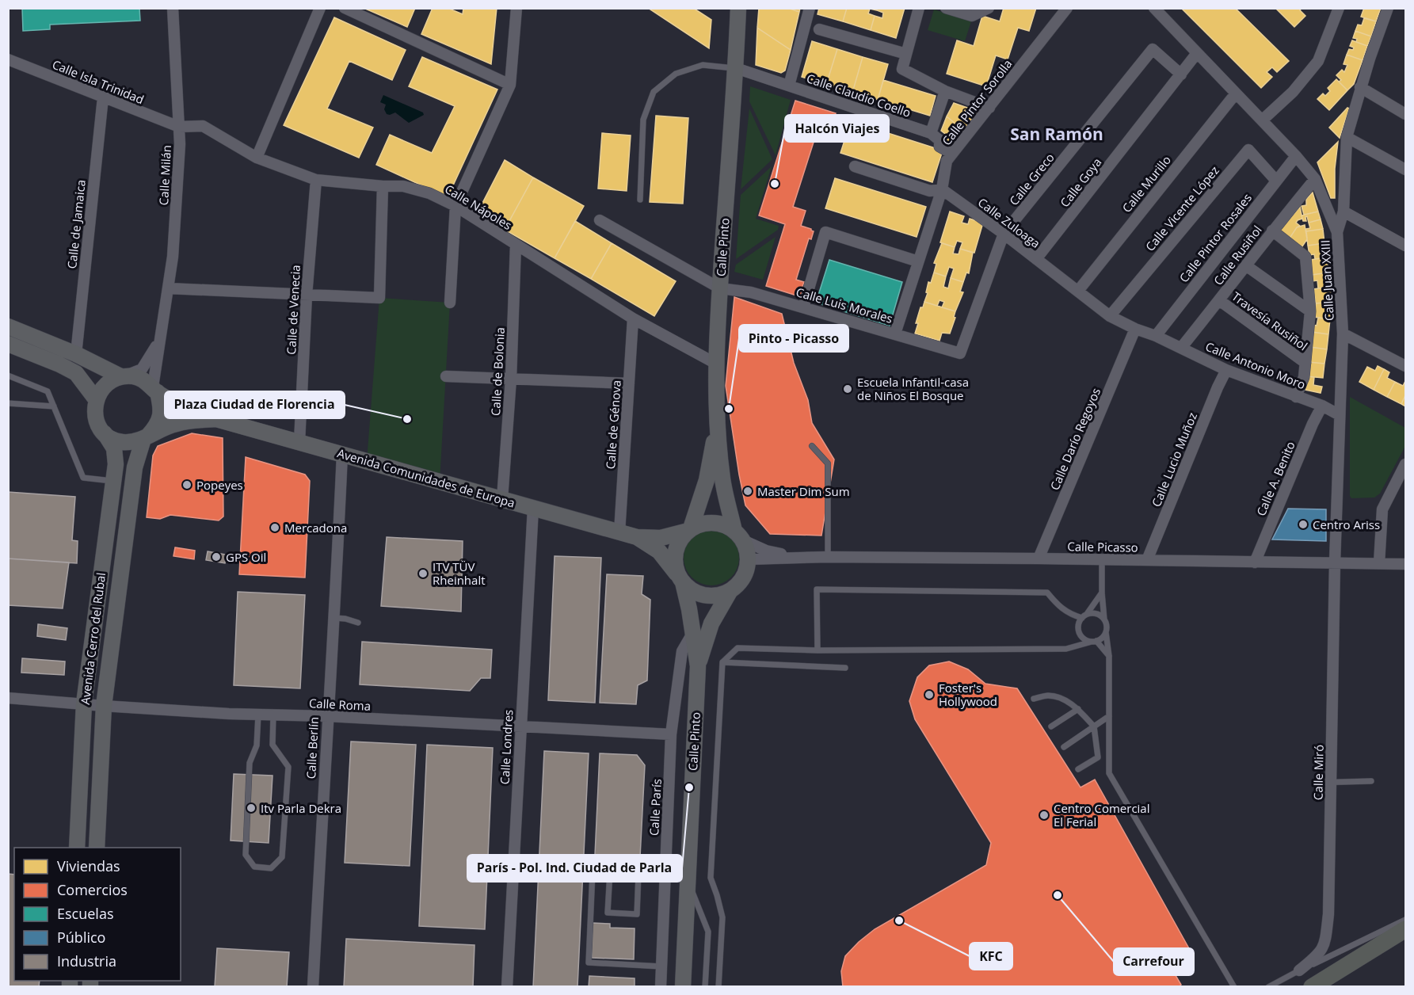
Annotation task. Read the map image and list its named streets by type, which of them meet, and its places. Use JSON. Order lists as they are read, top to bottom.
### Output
{
  "streets": {
    "main road": ["Calle Pinto", "Avenida Comunidades de Europa", "Avenida Cerro del Rubal"],
    "street": [
      "Calle Isla Trinidad",
      "Calle Claudio Coello",
      "Calle Pintor Sorolla",
      "Calle Milán",
      "Calle Greco",
      "Calle Goya",
      "Calle Murillo",
      "Calle Nápoles",
      "Calle Vicente López",
      "Calle Zuloaga",
      "Calle de Jamaica",
      "Calle Pintor Rosales",
      "Calle Rusiñol",
      "Calle Juan XXIII",
      "Calle Luis Morales",
      "Calle de Venecia",
      "Travesía Rusiñol",
      "Calle Antonio Moro",
      "Calle de Bolonia",
      "Calle de Génova",
      "Calle Darío Regoyos",
      "Calle Lucio Muñoz",
      "Calle A. Benito",
      "Calle Picasso",
      "Calle Roma",
      "Calle Londres",
      "Calle Berlín",
      "Calle Miró",
      "Calle París"
    ]
  },
  "crossings": [
    ["Calle Isla Trinidad", "Calle Milán"],
    ["Calle Isla Trinidad", "Calle Nápoles"],
    ["Calle Isla Trinidad", "Calle de Jamaica"],
    ["Calle Claudio Coello", "Calle Pinto"],
    ["Calle Pintor Sorolla", "Calle Zuloaga"],
    ["Calle Pintor Sorolla", "Calle Luis Morales"],
    ["Calle Milán", "Calle Nápoles"],
    ["Calle Milán", "Avenida Comunidades de Europa"],
    ["Calle Milán", "Avenida Cerro del Rubal"],
    ["Calle Greco", "Calle Goya"],
    ["Calle Greco", "Calle Zuloaga"],
    ["Calle Greco", "Calle Luis Morales"],
    ["Calle Goya", "Calle Zuloaga"],
    ["Calle Goya", "Calle Juan XXIII"],
    ["Calle Murillo", "Calle Zuloaga"],
    ["Calle Murillo", "Calle Juan XXIII"],
    ["Calle Nápoles", "Calle Pinto"],
    ["Calle Nápoles", "Calle de Venecia"],
    ["Calle Nápoles", "Calle de Bolonia"],
    ["Calle Nápoles", "Calle de Génova"],
    ["Calle Vicente López", "Calle Zuloaga"],
    ["Calle Vicente López", "Calle Pintor Rosales"],
    ["Calle Zuloaga", "Calle Antonio Moro"],
    ["Calle Zuloaga", "Calle Darío Regoyos"],
    ["Calle Pintor Rosales", "Calle Juan XXIII"],
    ["Calle Pintor Rosales", "Calle Antonio Moro"],
    ["Calle Pinto", "Calle Luis Morales"],
    ["Calle Pinto", "Avenida Comunidades de Europa"],
    ["Calle Pinto", "Calle Picasso"],
    ["Calle Pinto", "Calle París"],
    ["Calle Rusiñol", "Calle Juan XXIII"],
    ["Calle Rusiñol", "Travesía Rusiñol"],
    ["Calle Rusiñol", "Calle Antonio Moro"],
    ["Calle Juan XXIII", "Calle Antonio Moro"],
    ["Calle Juan XXIII", "Calle Picasso"],
    ["Calle Juan XXIII", "Calle Miró"],
    ["Calle de Venecia", "Avenida Comunidades de Europa"],
    ["Calle Antonio Moro", "Calle Darío Regoyos"],
    ["Calle Antonio Moro", "Calle Lucio Muñoz"],
    ["Calle Antonio Moro", "Calle A. Benito"],
    ["Calle de Bolonia", "Avenida Comunidades de Europa"],
    ["Calle de Génova", "Avenida Comunidades de Europa"],
    ["Calle Darío Regoyos", "Calle Picasso"],
    ["Calle Lucio Muñoz", "Calle Picasso"],
    ["Avenida Comunidades de Europa", "Calle Picasso"],
    ["Avenida Comunidades de Europa", "Avenida Cerro del Rubal"],
    ["Avenida Comunidades de Europa", "Calle Londres"],
    ["Avenida Comunidades de Europa", "Calle Berlín"],
    ["Calle A. Benito", "Calle Picasso"],
    ["Calle Picasso", "Calle Miró"],
    ["Avenida Cerro del Rubal", "Calle Roma"],
    ["Calle Roma", "Calle Londres"],
    ["Calle Roma", "Calle Berlín"],
    ["Calle Roma", "Calle París"]
  ],
  "districts": ["San Ramón"],
  "places": [
    "Halcón Viajes",
    "Escuela Infantil-casa de Niños El Bosque",
    "Pinto - Picasso",
    "Plaza Ciudad de Florencia",
    "Popeyes",
    "Master Dim Sum",
    "Centro Ariss",
    "Mercadona",
    "GPS Oil",
    "ITV TÜV Rheinhalt",
    "Foster's Hollywood",
    "París - Pol. Ind. Ciudad de Parla",
    "Itv Parla Dekra",
    "Centro Comercial El Ferial",
    "Carrefour",
    "KFC"
  ],
  "legend": [
    "Viviendas",
    "Comercios",
    "Escuelas",
    "Público",
    "Industria"
  ]
}
